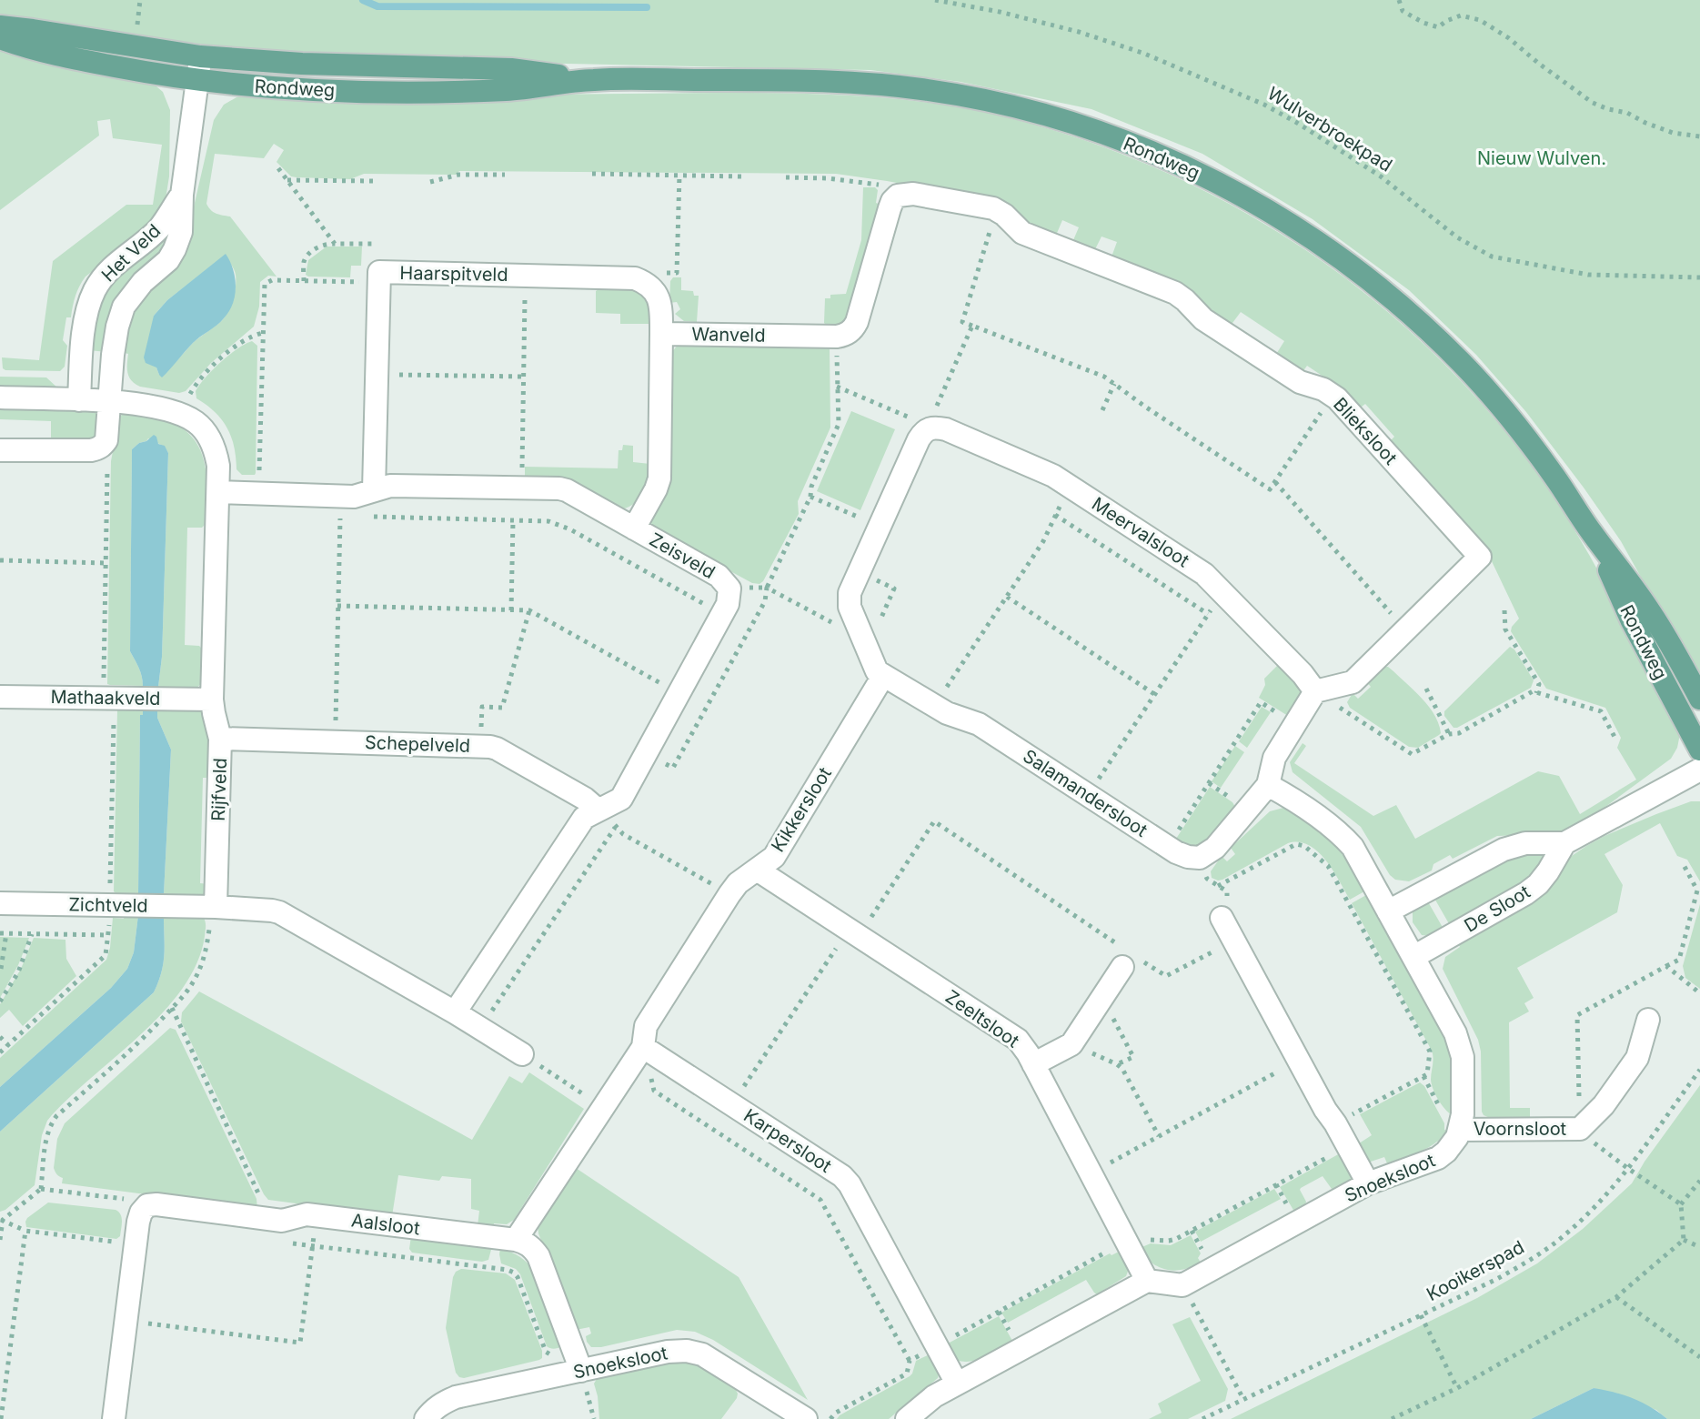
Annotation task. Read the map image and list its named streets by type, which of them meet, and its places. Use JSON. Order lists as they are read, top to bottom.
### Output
{
  "streets": {
    "main road": ["Rondweg"],
    "street": [
      "Het Veld",
      "Haarspitveld",
      "Wanveld",
      "Blieksloot",
      "Meervalsloot",
      "Zeisveld",
      "Mathaakveld",
      "Schepelveld",
      "Rijfveld",
      "Salamandersloot",
      "Kikkersloot",
      "Zichtveld",
      "De Sloot",
      "Zeeltsloot",
      "Voornsloot",
      "Karpersloot",
      "Snoeksloot",
      "Aalsloot"
    ],
    "path": ["Wulverbroekpad", "Kooikerspad"]
  },
  "crossings": [
    ["Rondweg", "Het Veld"],
    ["Het Veld", "Rijfveld"],
    ["Haarspitveld", "Zeisveld"],
    ["Blieksloot", "Meervalsloot"],
    ["Zeisveld", "Schepelveld"],
    ["Zeisveld", "Rijfveld"],
    ["Mathaakveld", "Rijfveld"],
    ["Schepelveld", "Rijfveld"],
    ["Rijfveld", "Zichtveld"],
    ["Salamandersloot", "Kikkersloot"],
    ["Kikkersloot", "Zeeltsloot"],
    ["Kikkersloot", "Karpersloot"],
    ["Kikkersloot", "Aalsloot"],
    ["Voornsloot", "Snoeksloot"]
  ],
  "parks": ["Nieuw Wulven."]
}
